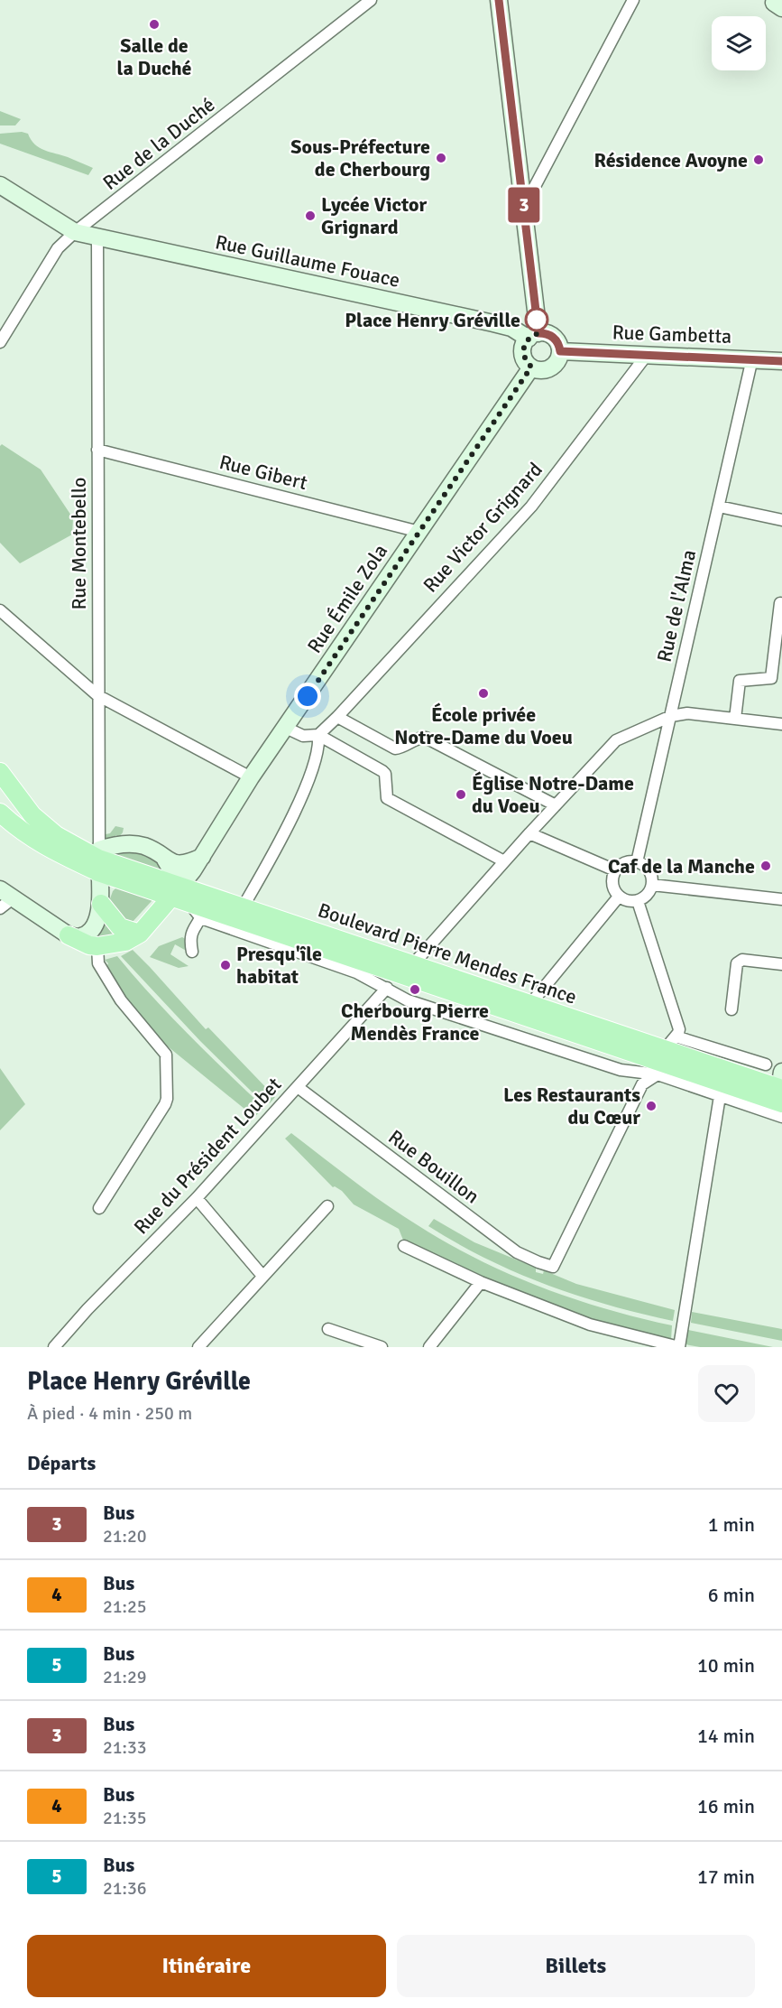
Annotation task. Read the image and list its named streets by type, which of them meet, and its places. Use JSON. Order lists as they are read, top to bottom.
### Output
{
  "streets": {
    "main road": ["Boulevard Pierre Mendes France"],
    "street": [
      "Rue de la Duché",
      "Rue Guillaume Fouace",
      "Rue Gambetta",
      "Rue Gibert",
      "Rue Victor Grignard",
      "Rue Montebello",
      "Rue Émile Zola",
      "Rue de l'Alma",
      "Rue du Président Loubet",
      "Rue Bouillon"
    ]
  },
  "crossings": [
    ["Rue de la Duché", "Rue Guillaume Fouace"],
    ["Rue Guillaume Fouace", "Rue Gambetta"],
    ["Rue Guillaume Fouace", "Rue Montebello"],
    ["Rue Guillaume Fouace", "Rue Émile Zola"],
    ["Rue Gambetta", "Rue Victor Grignard"],
    ["Rue Gambetta", "Rue Émile Zola"],
    ["Rue Gambetta", "Rue de l'Alma"],
    ["Rue Gibert", "Rue Montebello"],
    ["Rue Gibert", "Rue Émile Zola"],
    ["Rue Montebello", "Boulevard Pierre Mendes France"],
    ["Rue Émile Zola", "Boulevard Pierre Mendes France"],
    ["Boulevard Pierre Mendes France", "Rue du Président Loubet"],
    ["Boulevard Pierre Mendes France", "Rue Bouillon"],
    ["Rue du Président Loubet", "Rue Bouillon"]
  ],
  "places": [
    "Salle de la Duché",
    "Sous-Préfecture de Cherbourg",
    "Résidence Avoyne",
    "Lycée Victor Grignard",
    "Place Henry Gréville",
    "École privée Notre-Dame du Voeu",
    "Église Notre-Dame du Voeu",
    "Caf de la Manche",
    "Presqu'île habitat",
    "Cherbourg Pierre Mendès France",
    "Les Restaurants du Cœur"
  ],
  "lines": ["bus line 3"],
  "page": {
    "on_map": "3",
    "heading": [
      ["Place Henry Gréville", "À pied · 4 min · 250 m"],
      "Départs"
    ],
    "list": [
      {
        "mark": "3",
        "name": "Bus",
        "note": "21:20",
        "value": "1 min"
      },
      {
        "mark": "4",
        "name": "Bus",
        "note": "21:25",
        "value": "6 min"
      },
      {
        "mark": "5",
        "name": "Bus",
        "note": "21:29",
        "value": "10 min"
      },
      {
        "mark": "3",
        "name": "Bus",
        "note": "21:33",
        "value": "14 min"
      },
      {
        "mark": "4",
        "name": "Bus",
        "note": "21:35",
        "value": "16 min"
      },
      {
        "mark": "5",
        "name": "Bus",
        "note": "21:36",
        "value": "17 min"
      }
    ],
    "buttons": ["Itinéraire", "Billets"]
  }
}
